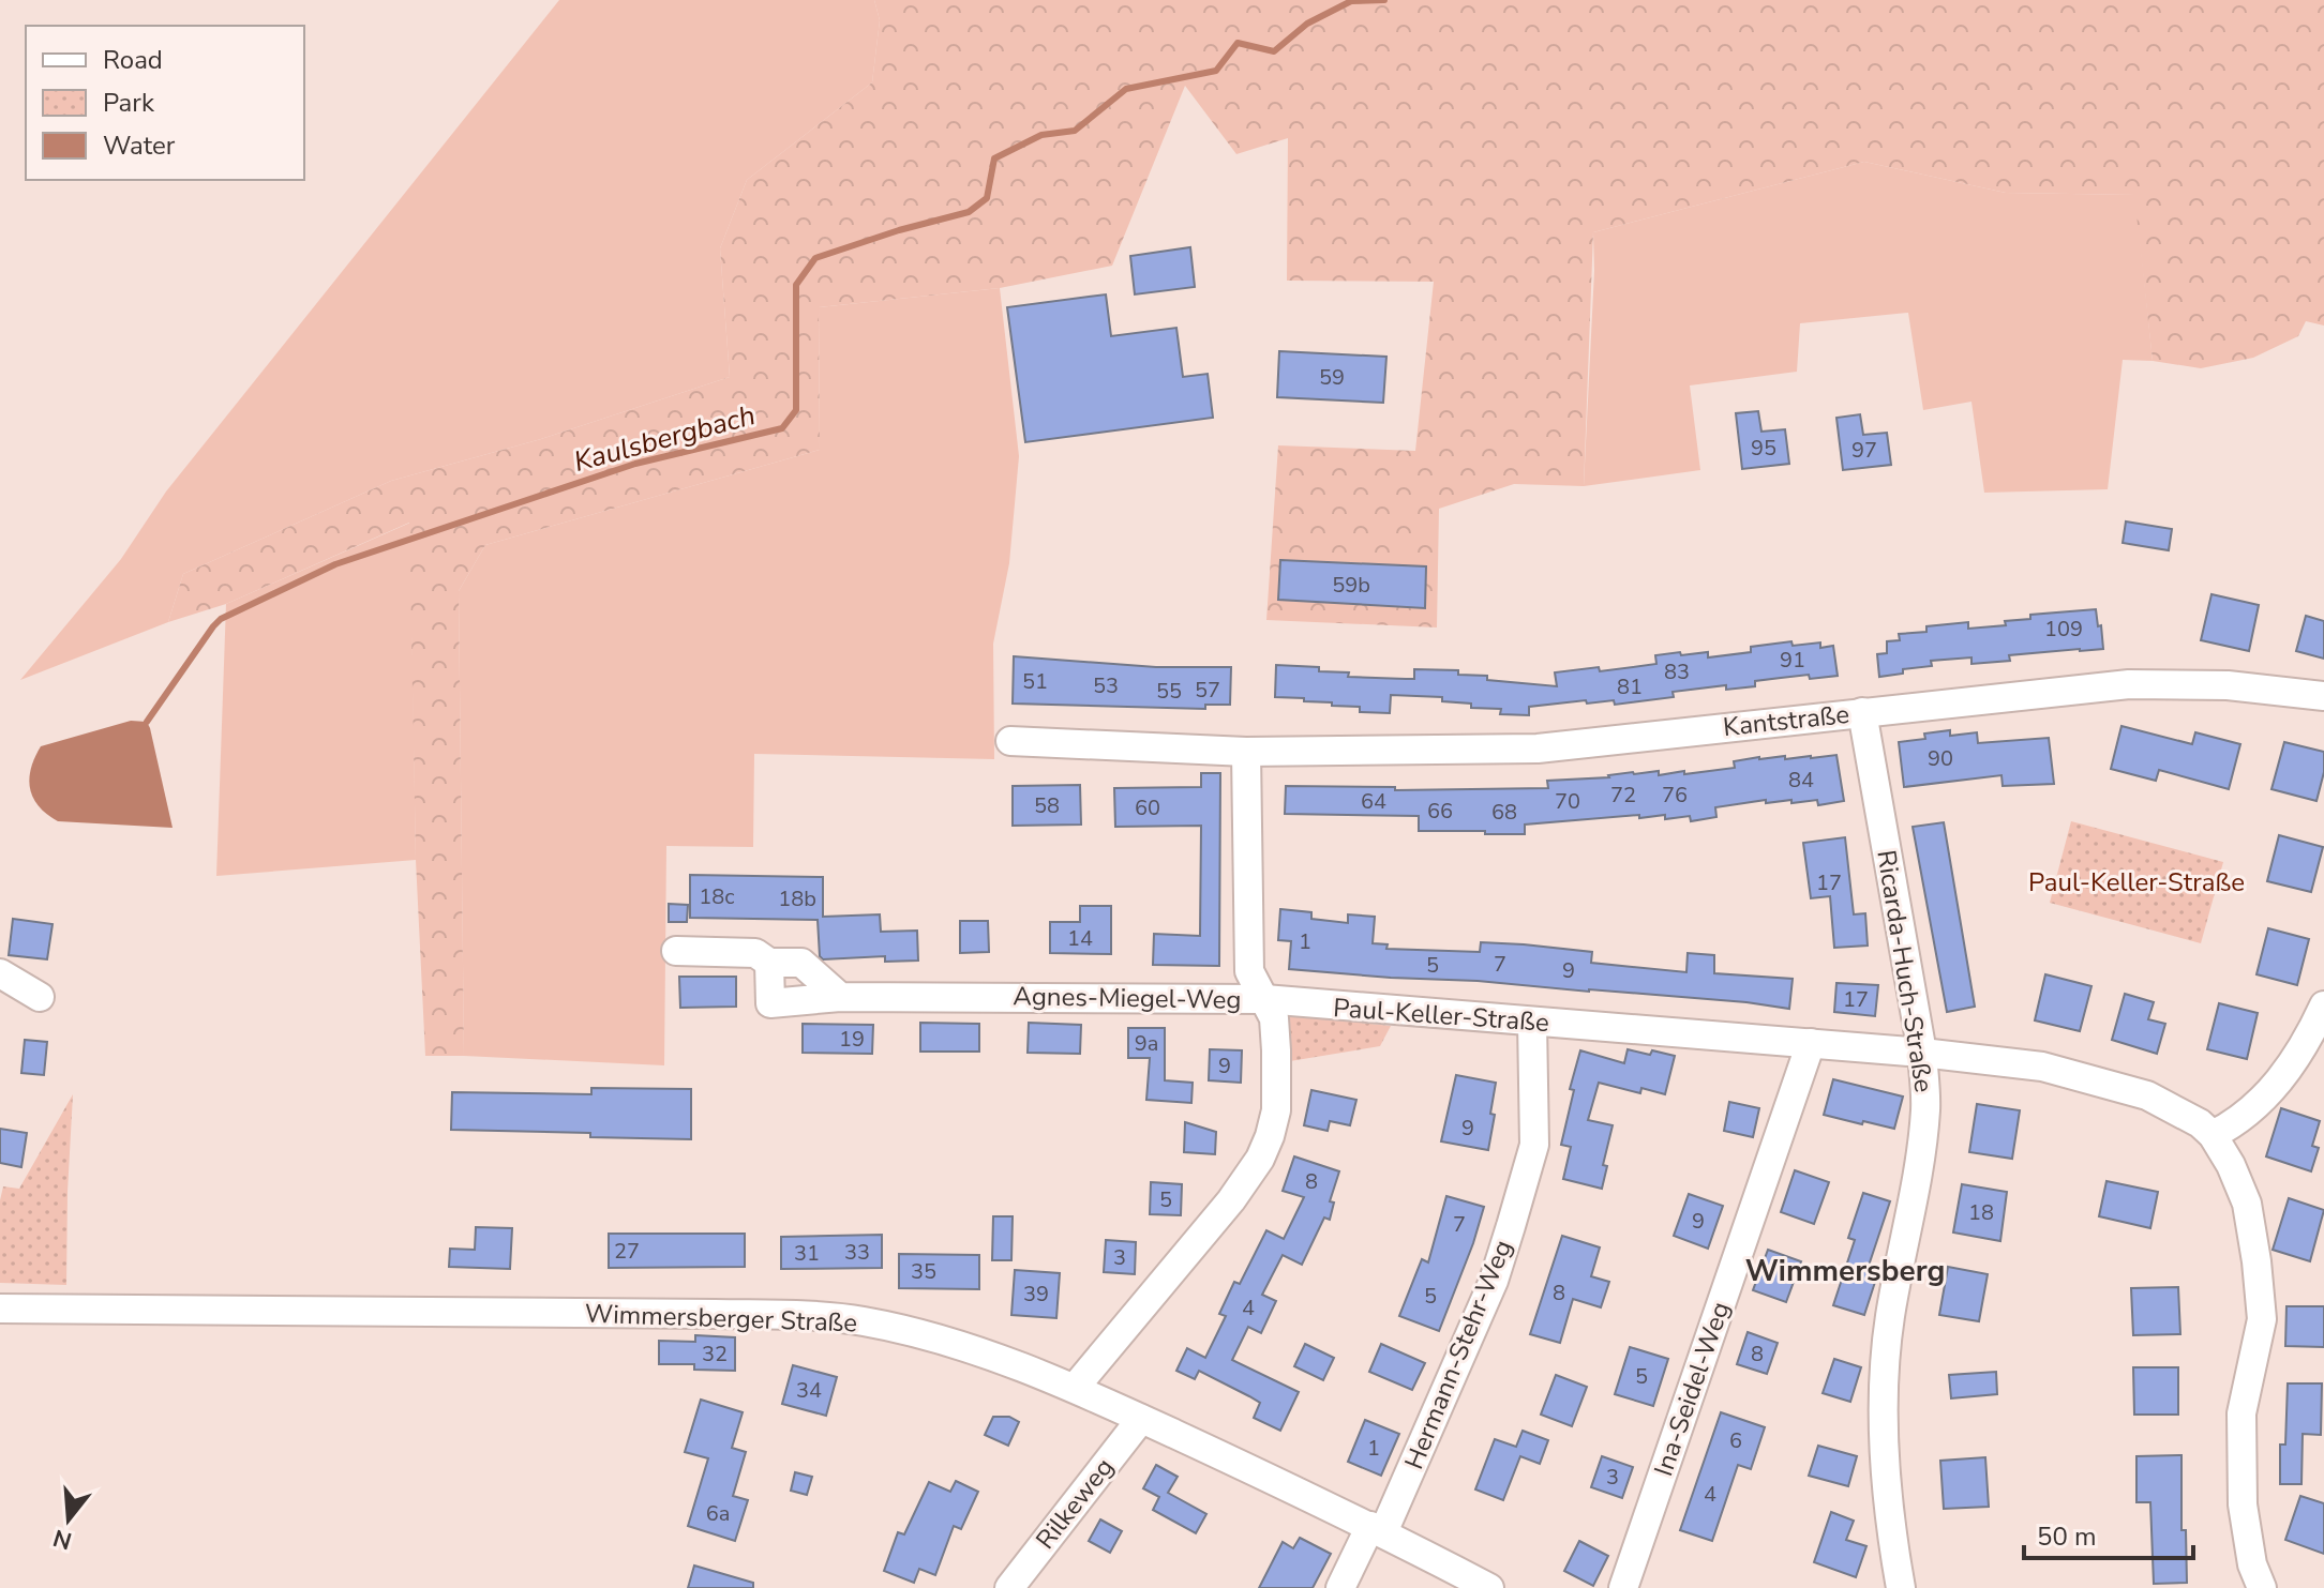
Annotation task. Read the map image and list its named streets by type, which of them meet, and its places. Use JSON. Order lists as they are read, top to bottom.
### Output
{
  "streets": {
    "street": [
      "Kantstraße",
      "Ricarda-Huch-Straße",
      "Agnes-Miegel-Weg",
      "Paul-Keller-Straße",
      "Wimmersberger Straße",
      "Hermann-Stehr-Weg",
      "Ina-Seidel-Weg",
      "Rilkeweg"
    ]
  },
  "crossings": [
    ["Kantstraße", "Ricarda-Huch-Straße"],
    ["Ricarda-Huch-Straße", "Paul-Keller-Straße"],
    ["Agnes-Miegel-Weg", "Paul-Keller-Straße"],
    ["Agnes-Miegel-Weg", "Wimmersberger Straße"],
    ["Paul-Keller-Straße", "Hermann-Stehr-Weg"],
    ["Paul-Keller-Straße", "Ina-Seidel-Weg"],
    ["Wimmersberger Straße", "Hermann-Stehr-Weg"],
    ["Wimmersberger Straße", "Rilkeweg"]
  ],
  "districts": ["Wimmersberg"],
  "water": ["Kaulsbergbach"],
  "parks": ["Paul-Keller-Straße"],
  "house_numbers": [
    "59",
    "95",
    "97",
    "59b",
    "109",
    "91",
    "83",
    "51",
    "53",
    "81",
    "57",
    "55",
    "90",
    "84",
    "72",
    "76",
    "64",
    "70",
    "58",
    "60",
    "66",
    "68",
    "17",
    "18c",
    "18b",
    "14",
    "1",
    "7",
    "5",
    "9",
    "17",
    "19",
    "9a",
    "9",
    "9",
    "8",
    "5",
    "18",
    "9",
    "7",
    "27",
    "33",
    "31",
    "3",
    "35",
    "8",
    "39",
    "5",
    "4",
    "32",
    "8",
    "5",
    "34",
    "6",
    "1",
    "3",
    "4",
    "6a"
  ],
  "legend": ["Road", "Park", "Water"],
  "scale_bar": "50 m",
  "north": "bottom"
}
